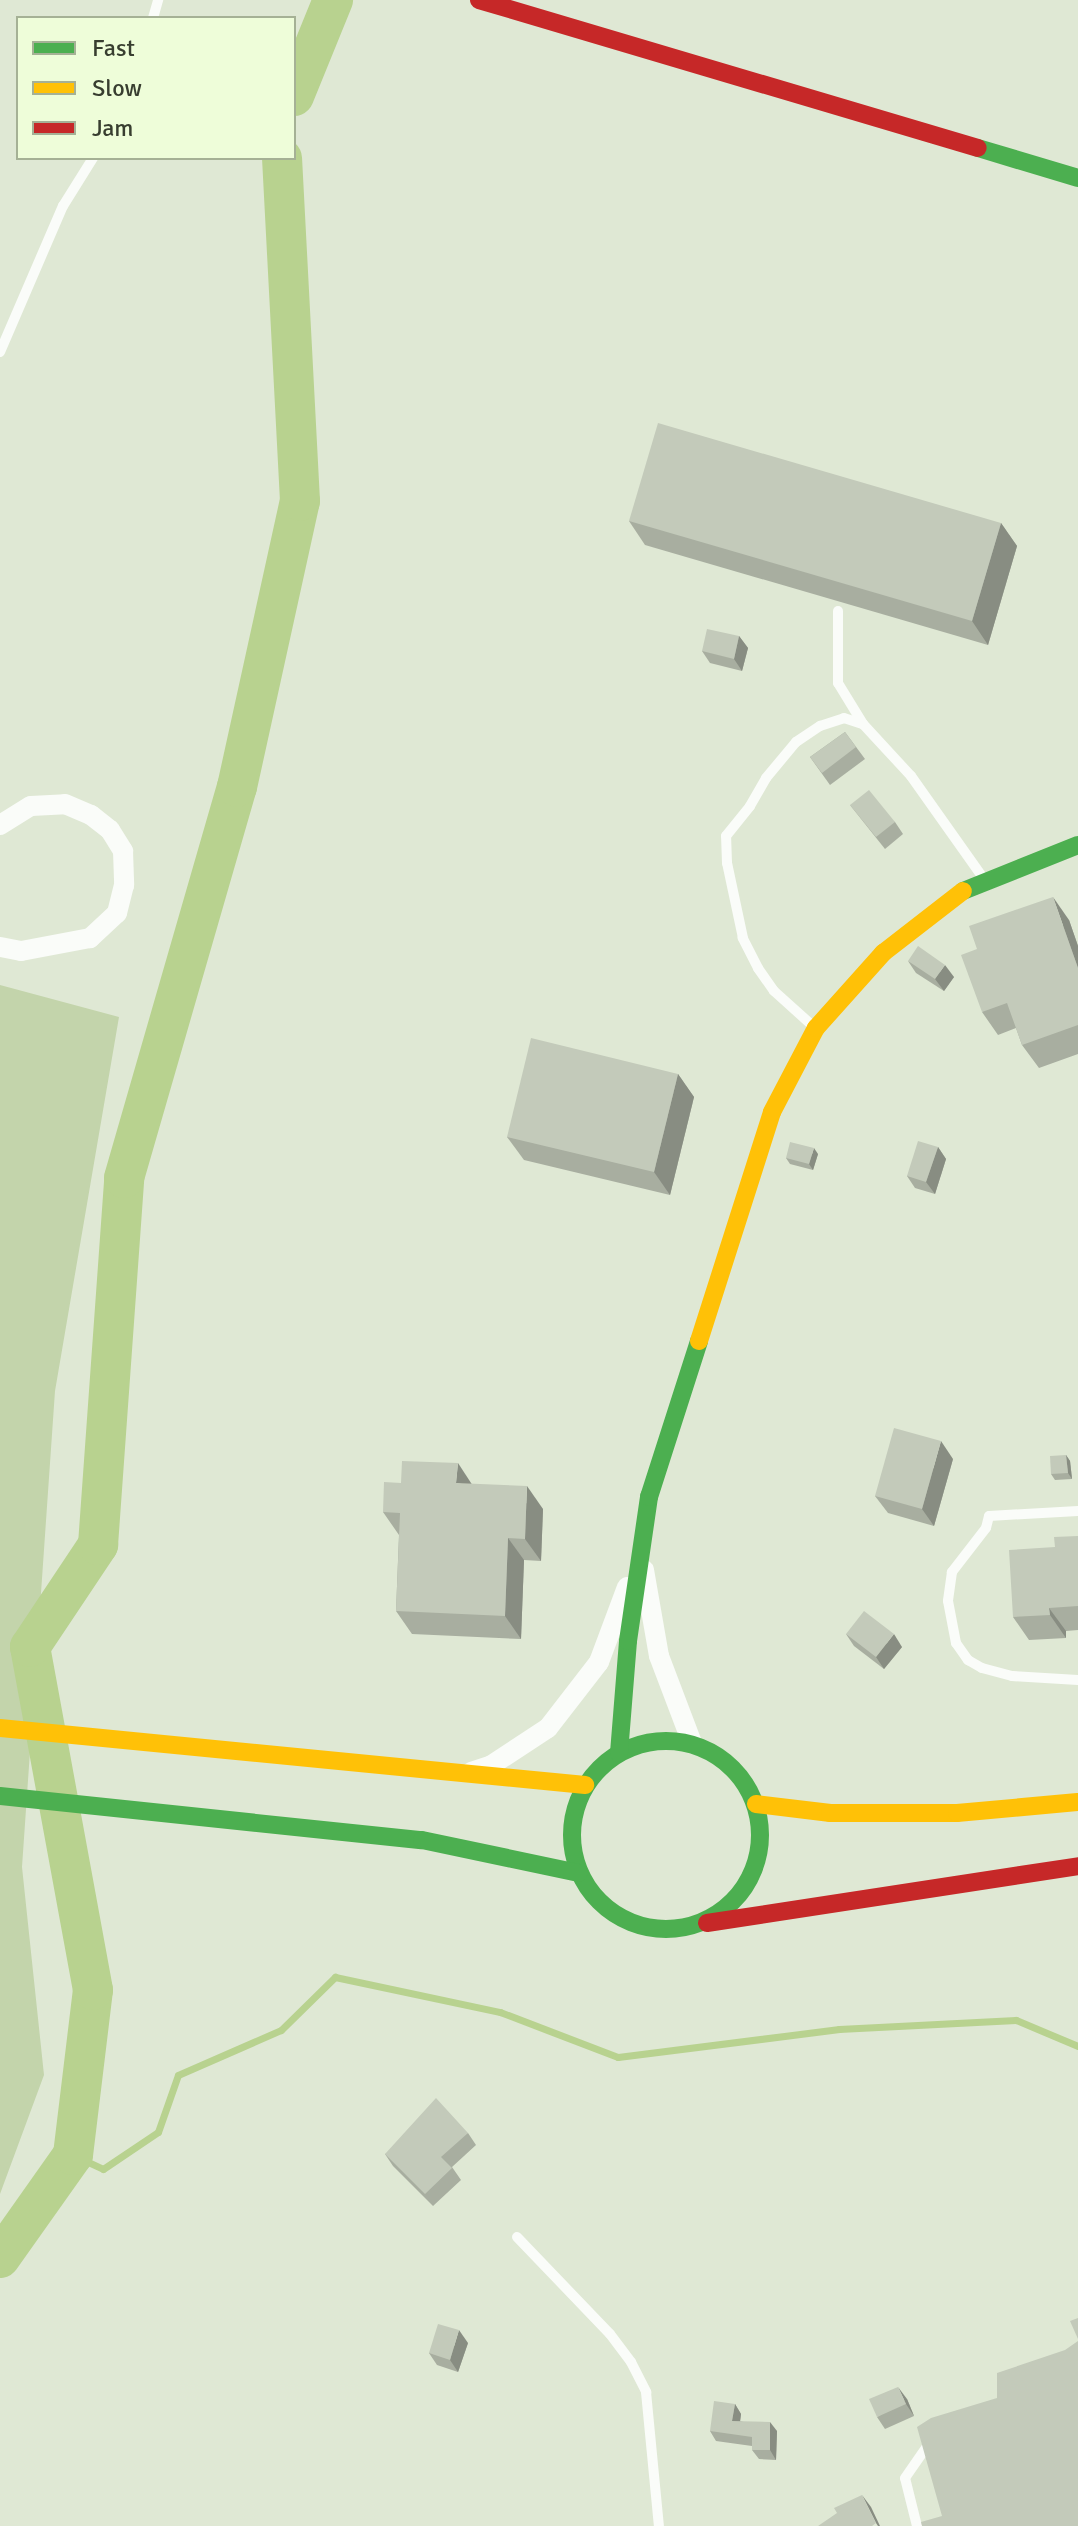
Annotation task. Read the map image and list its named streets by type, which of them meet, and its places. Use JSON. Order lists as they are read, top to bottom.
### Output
{
  "legend": ["Fast", "Slow", "Jam"]
}
